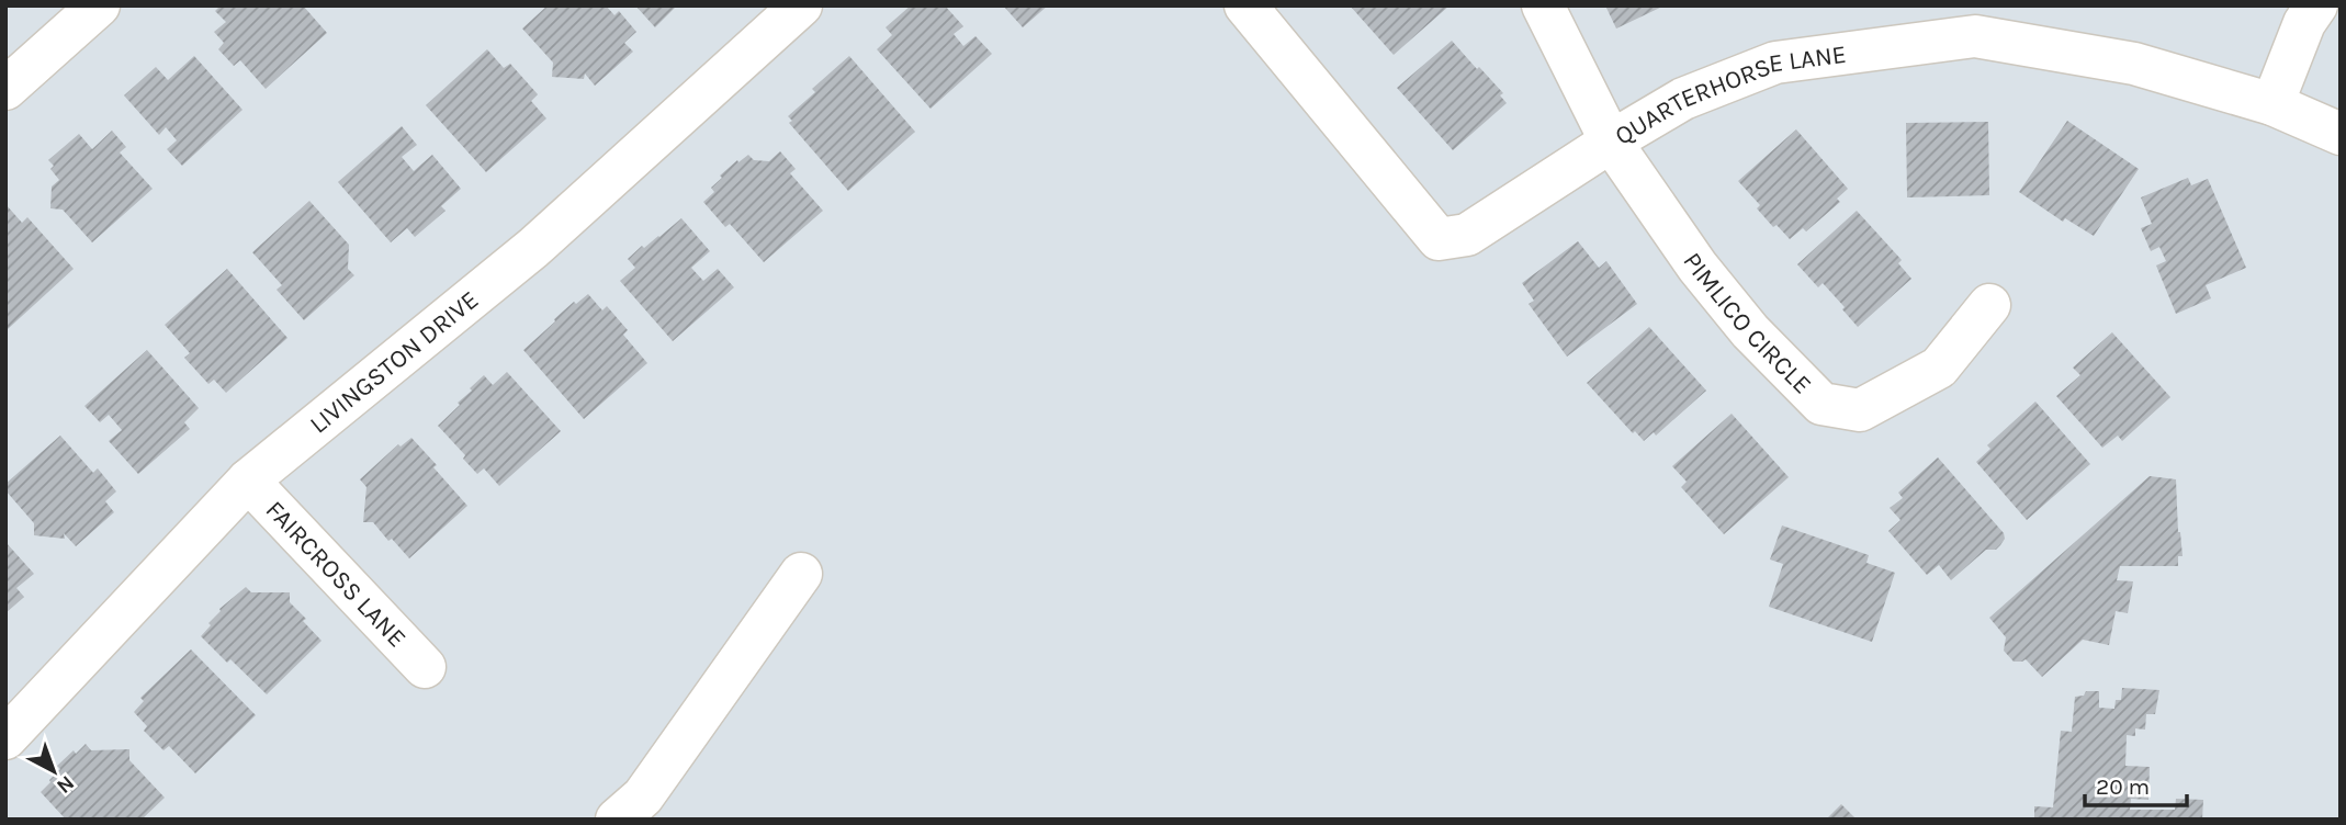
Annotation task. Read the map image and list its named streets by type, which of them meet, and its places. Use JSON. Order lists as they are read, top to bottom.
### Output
{
  "streets": {
    "street": [
      "QUARTERHORSE LANE",
      "PIMLICO CIRCLE",
      "LIVINGSTON DRIVE",
      "FAIRCROSS LANE"
    ]
  },
  "crossings": [
    ["QUARTERHORSE LANE", "PIMLICO CIRCLE"],
    ["LIVINGSTON DRIVE", "FAIRCROSS LANE"]
  ],
  "scale_bar": "20 m",
  "north": "bottom right"
}
